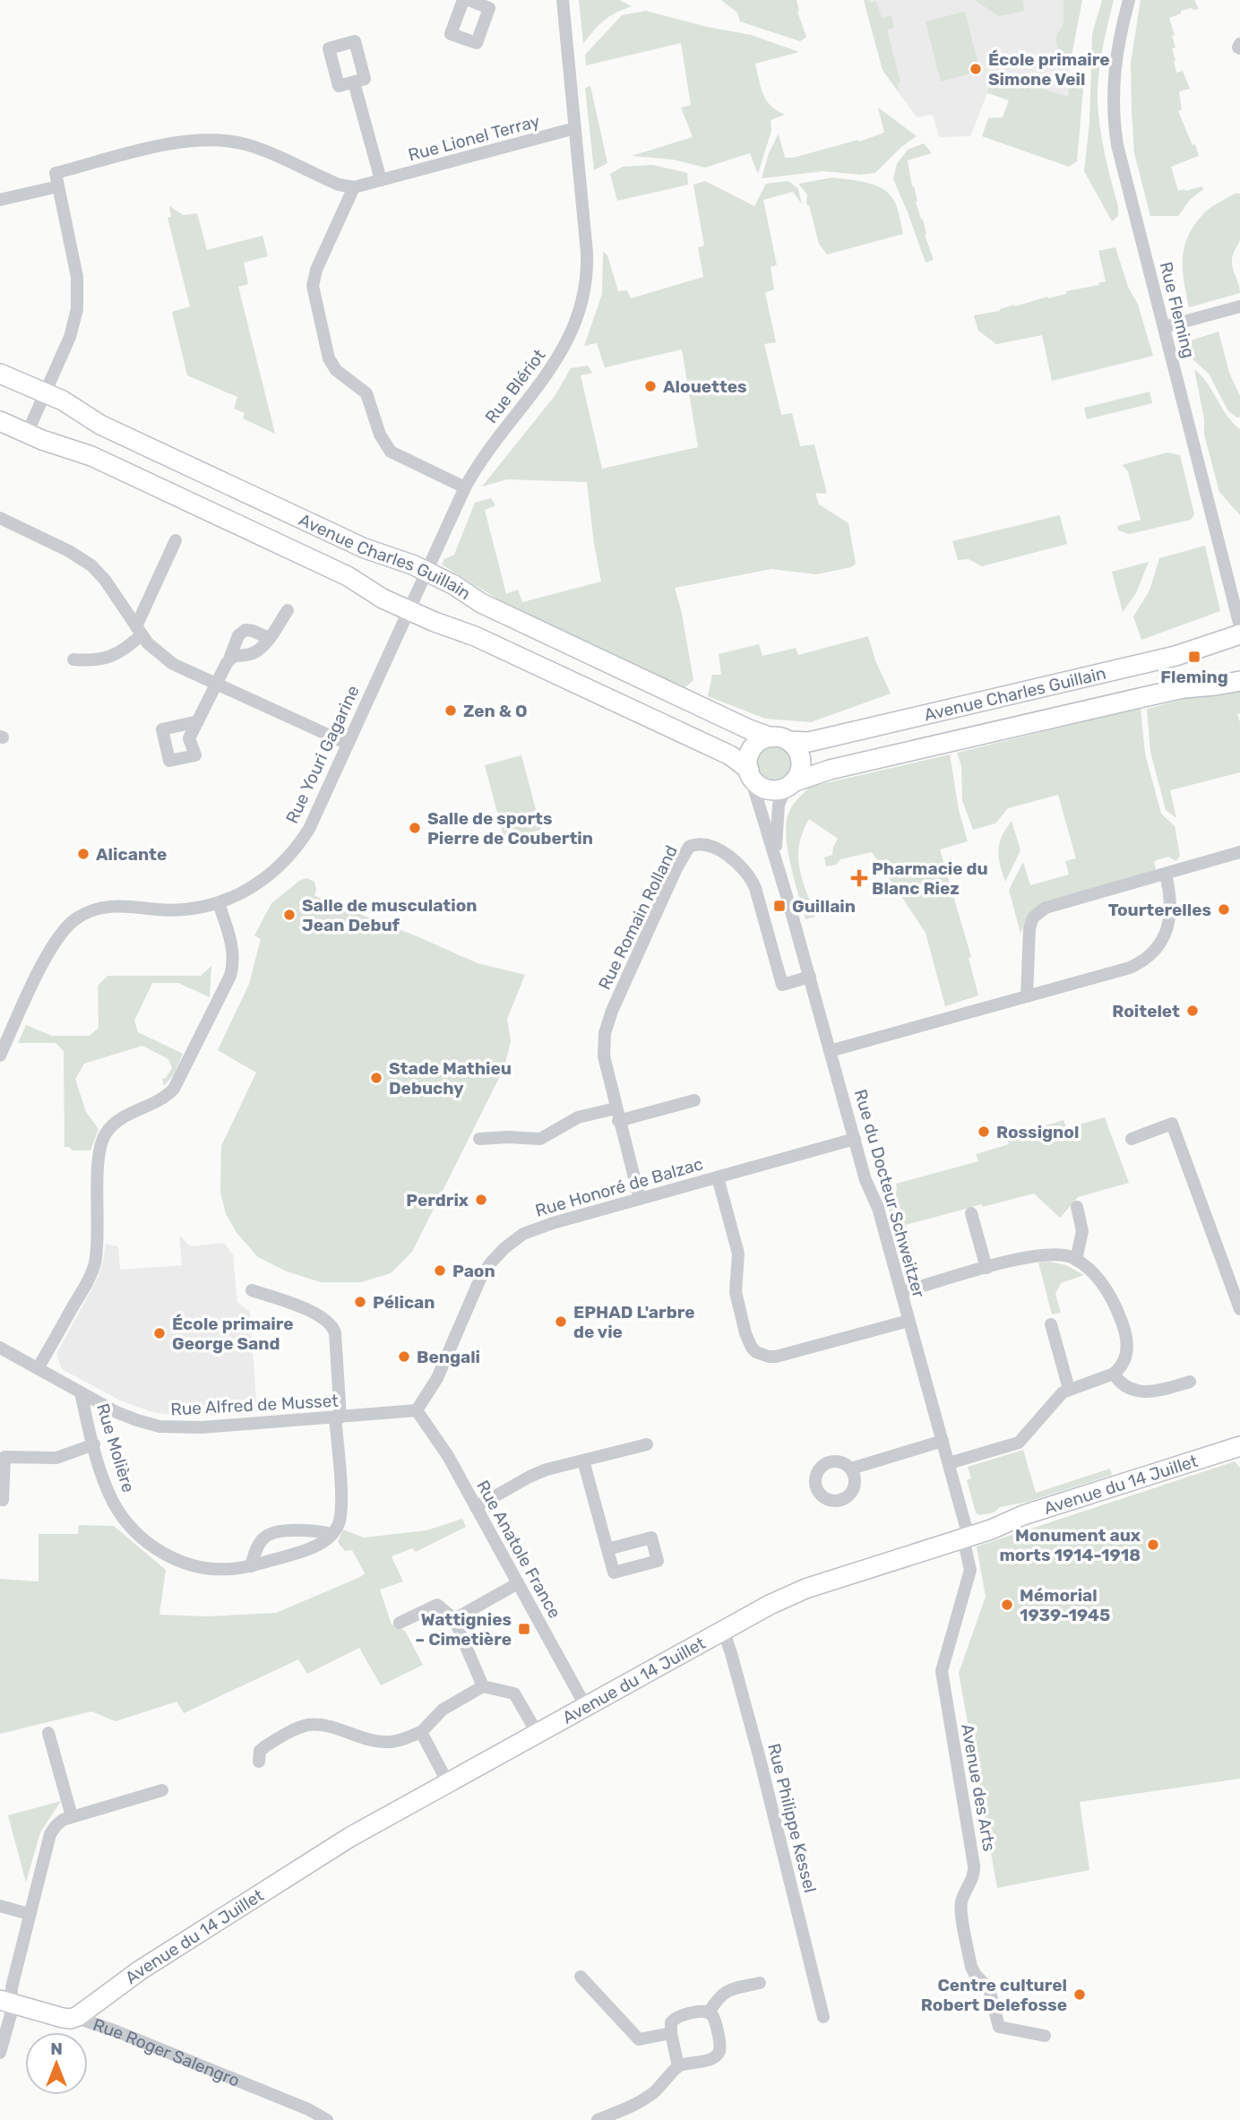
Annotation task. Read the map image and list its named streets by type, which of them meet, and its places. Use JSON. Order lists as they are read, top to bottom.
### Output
{
  "streets": {
    "street": [
      "Rue Lionel Terray",
      "Rue Fleming",
      "Rue Blériot",
      "Avenue Charles Guillain",
      "Rue Youri Gagarine",
      "Rue Romain Rolland",
      "Rue Honoré de Balzac",
      "Rue du Docteur Schweitzer",
      "Rue Alfred de Musset",
      "Rue Molière",
      "Avenue du 14 Juillet",
      "Rue Anatole France",
      "Avenue des Arts",
      "Rue Philippe Kessel",
      "Rue Roger Salengro"
    ]
  },
  "crossings": [
    ["Rue Lionel Terray", "Rue Blériot"],
    ["Rue Blériot", "Avenue Charles Guillain"],
    ["Rue Blériot", "Rue Youri Gagarine"],
    ["Avenue Charles Guillain", "Rue Youri Gagarine"],
    ["Avenue Charles Guillain", "Rue du Docteur Schweitzer"],
    ["Rue Romain Rolland", "Rue Honoré de Balzac"],
    ["Rue Romain Rolland", "Rue du Docteur Schweitzer"],
    ["Rue Honoré de Balzac", "Rue du Docteur Schweitzer"],
    ["Rue Honoré de Balzac", "Rue Alfred de Musset"],
    ["Rue Honoré de Balzac", "Rue Anatole France"],
    ["Rue du Docteur Schweitzer", "Avenue du 14 Juillet"],
    ["Rue du Docteur Schweitzer", "Avenue des Arts"],
    ["Rue Alfred de Musset", "Rue Molière"],
    ["Rue Alfred de Musset", "Rue Anatole France"],
    ["Avenue du 14 Juillet", "Rue Anatole France"],
    ["Avenue du 14 Juillet", "Avenue des Arts"],
    ["Avenue du 14 Juillet", "Rue Philippe Kessel"],
    ["Avenue du 14 Juillet", "Rue Roger Salengro"]
  ],
  "places": {
    "other": [
      "École primaire Simone Veil",
      "Alouettes",
      "Zen & O",
      "Salle de sports Pierre de Coubertin",
      "Alicante",
      "Tourterelles",
      "Salle de musculation Jean Debuf",
      "Roitelet",
      "Stade Mathieu Debuchy",
      "Rossignol",
      "Perdrix",
      "Paon",
      "Pélican",
      "EPHAD L'arbre de vie",
      "École primaire George Sand",
      "Bengali",
      "Monument aux morts 1914-1918",
      "Mémorial 1939-1945",
      "Centre culturel Robert Delefosse"
    ],
    "transit": ["Fleming", "Guillain", "Wattignies – Cimetière"],
    "health": ["Pharmacie du Blanc Riez"]
  },
  "north": "top"
}
